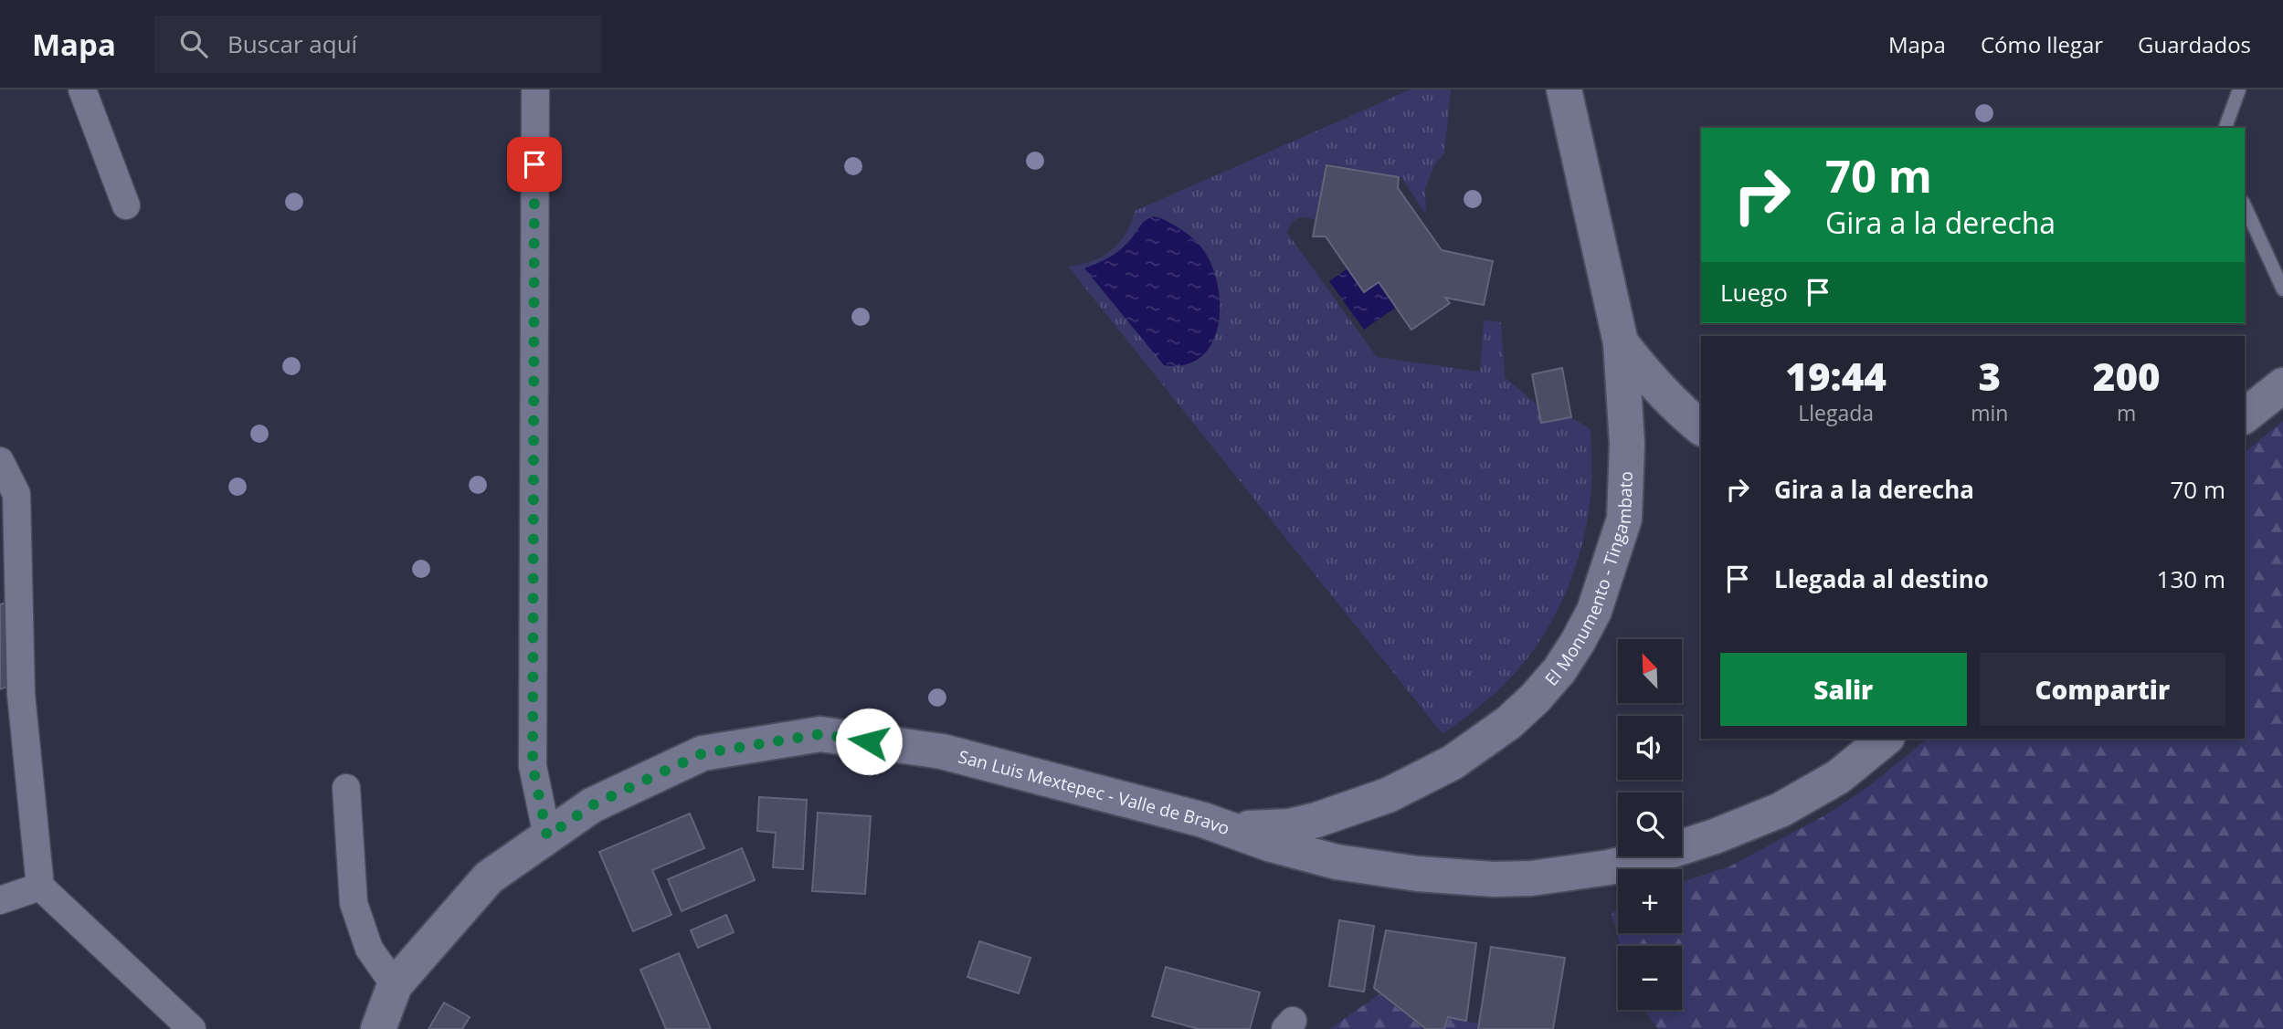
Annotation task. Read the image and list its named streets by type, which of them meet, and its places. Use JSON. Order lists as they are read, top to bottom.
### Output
{
  "streets": {
    "main road": ["El Monumento - Tingambato", "San Luis Mextepec - Valle de Bravo"]
  },
  "crossings": [
    ["El Monumento - Tingambato", "San Luis Mextepec - Valle de Bravo"]
  ],
  "north": "top left",
  "page": {
    "header": "Mapa",
    "search": "Buscar aquí",
    "nav": ["Mapa", "Cómo llegar", "Guardados"],
    "turn": ["70 m", "Gira a la derecha"],
    "then": "Luego",
    "eta": [
      "19:44",
      "Llegada",
      "3",
      "min",
      "200",
      "m"
    ],
    "list": [
      {
        "name": "Gira a la derecha",
        "value": "70 m"
      },
      {
        "name": "Llegada al destino",
        "value": "130 m"
      }
    ],
    "map_buttons": ["+", "−"],
    "buttons": ["Salir", "Compartir"]
  }
}
